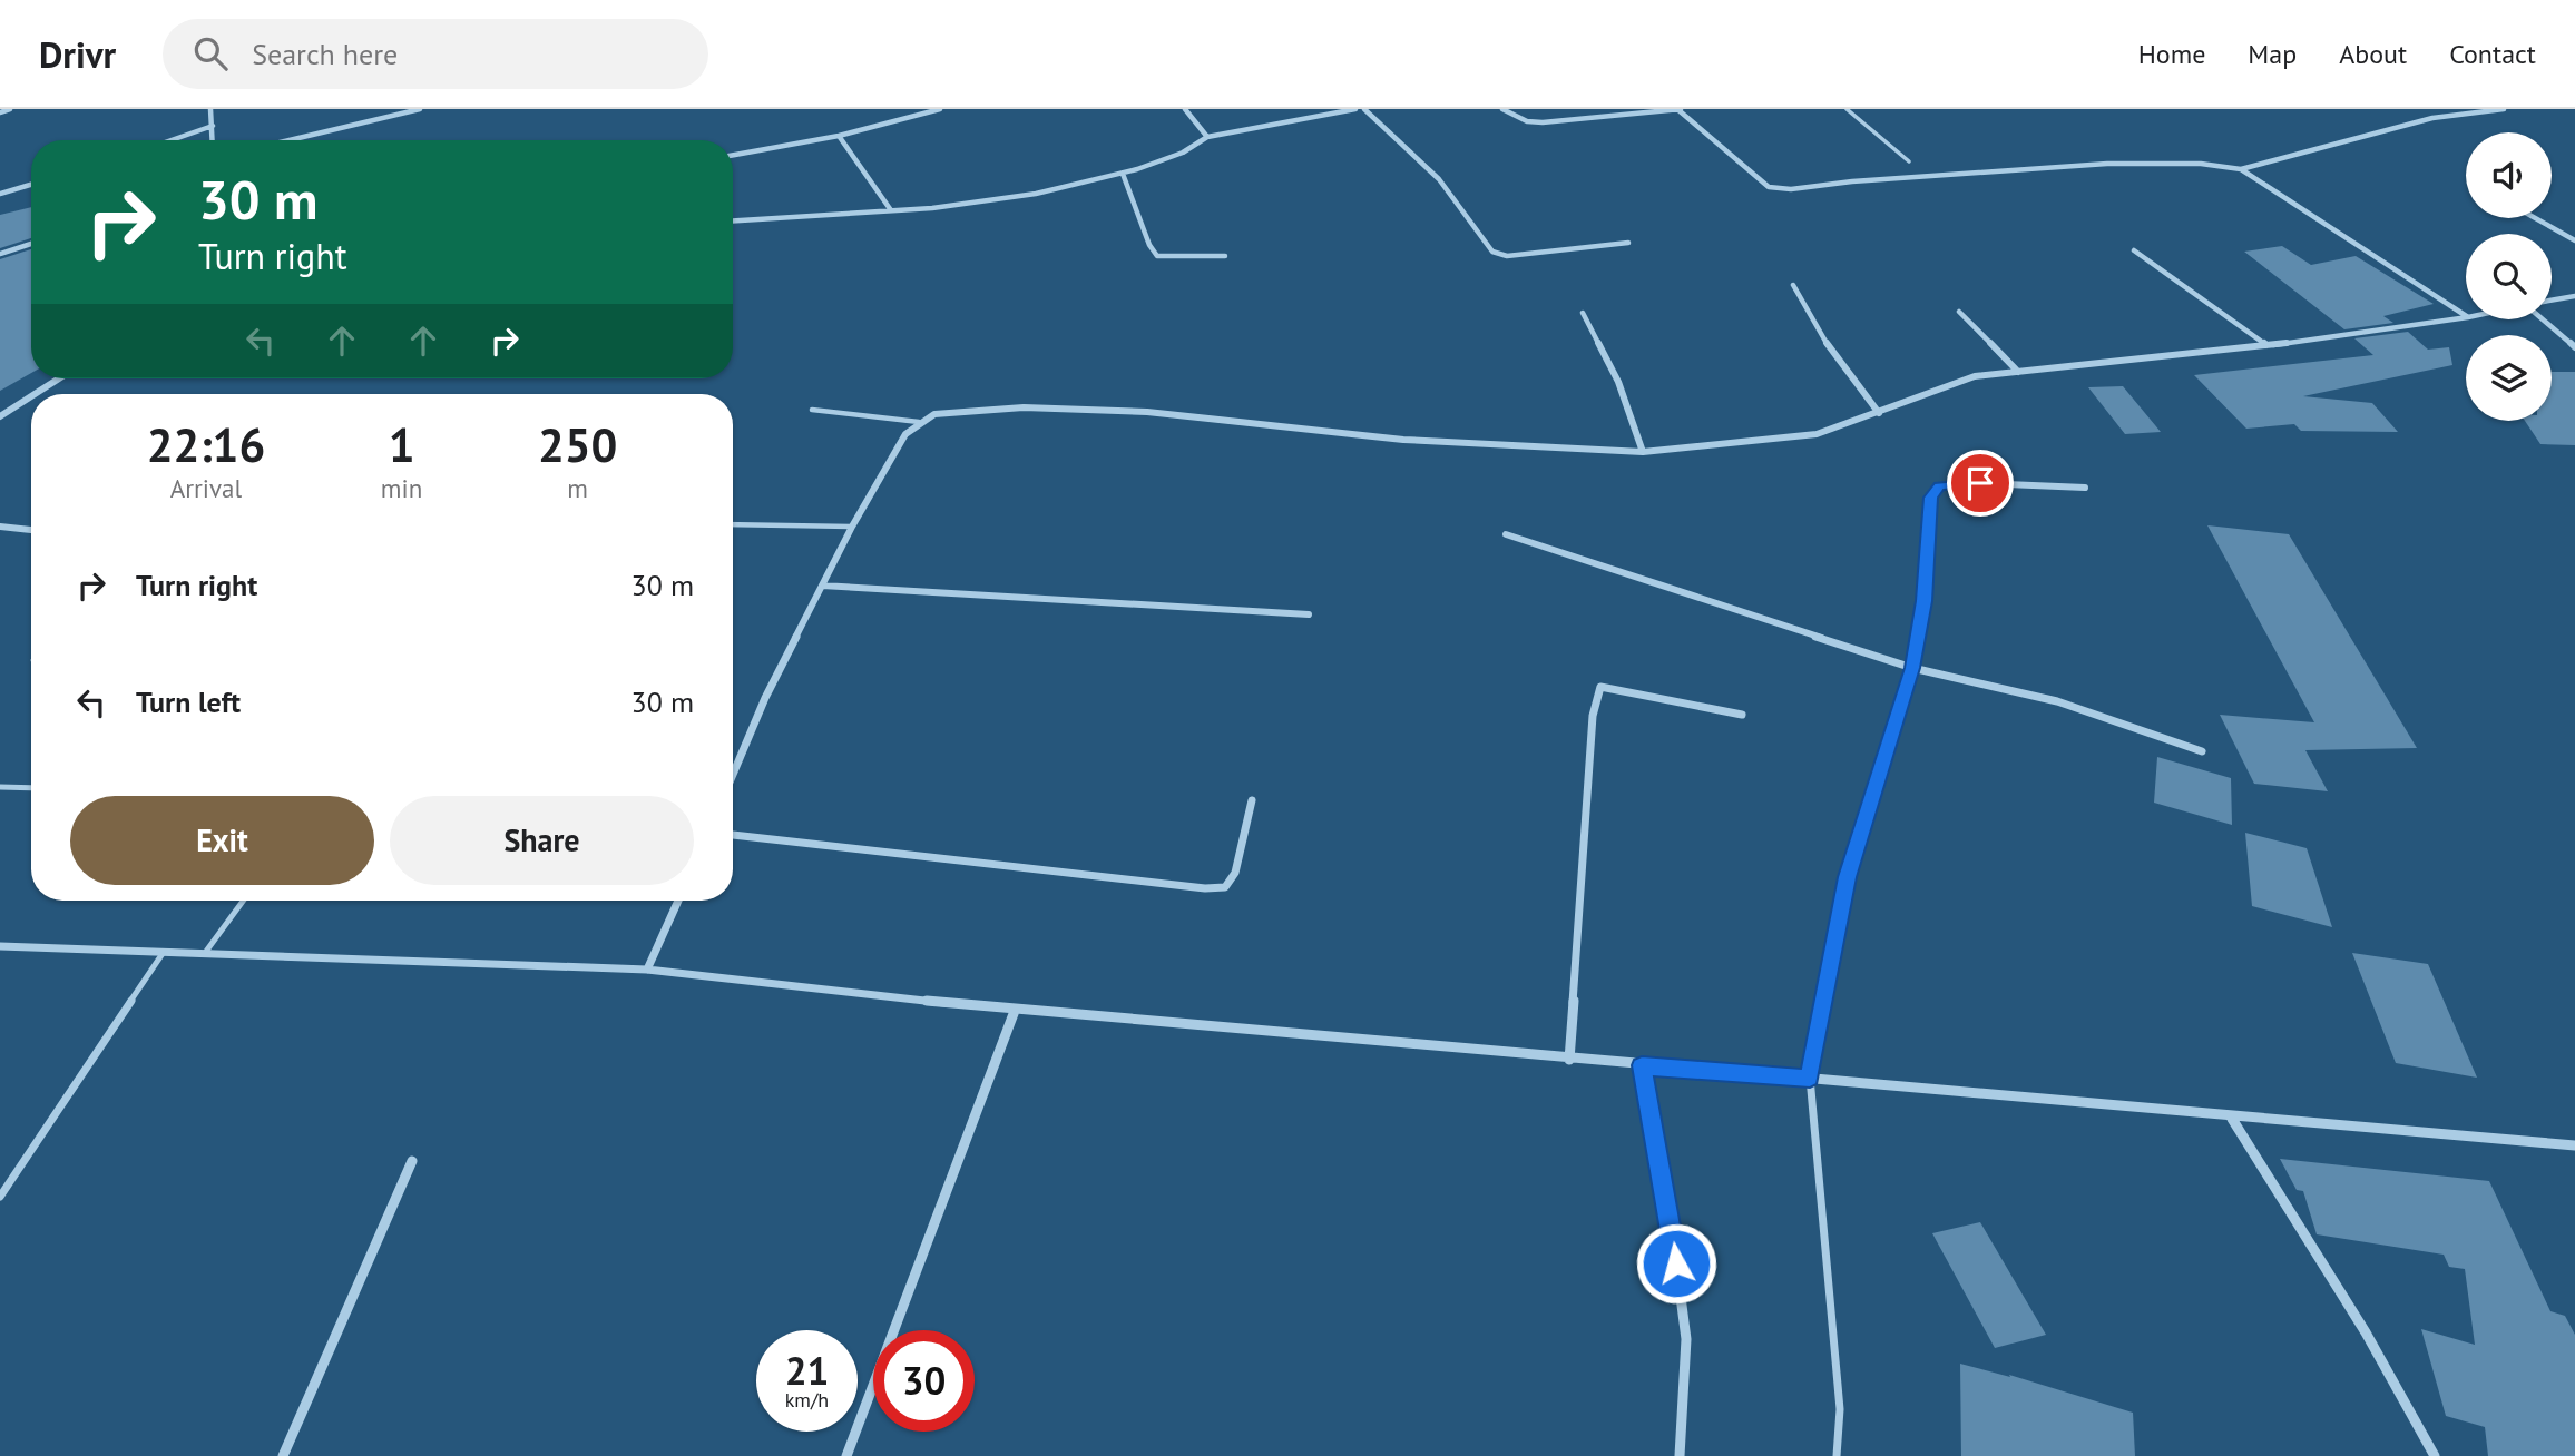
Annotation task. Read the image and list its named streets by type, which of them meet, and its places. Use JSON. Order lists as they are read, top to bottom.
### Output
{
  "page": {
    "header": "Drivr",
    "search": "Search here",
    "nav": [
      "Home",
      "Map",
      "About",
      "Contact"
    ],
    "turn": ["30 m", "Turn right"],
    "eta": [
      "22:16",
      "Arrival",
      "1",
      "min",
      "250",
      "m"
    ],
    "list": [
      {
        "name": "Turn right",
        "value": "30 m"
      },
      {
        "name": "Turn left",
        "value": "30 m"
      }
    ],
    "buttons": ["Exit", "Share"],
    "speed": "21 km/h",
    "limit": "30"
  }
}
